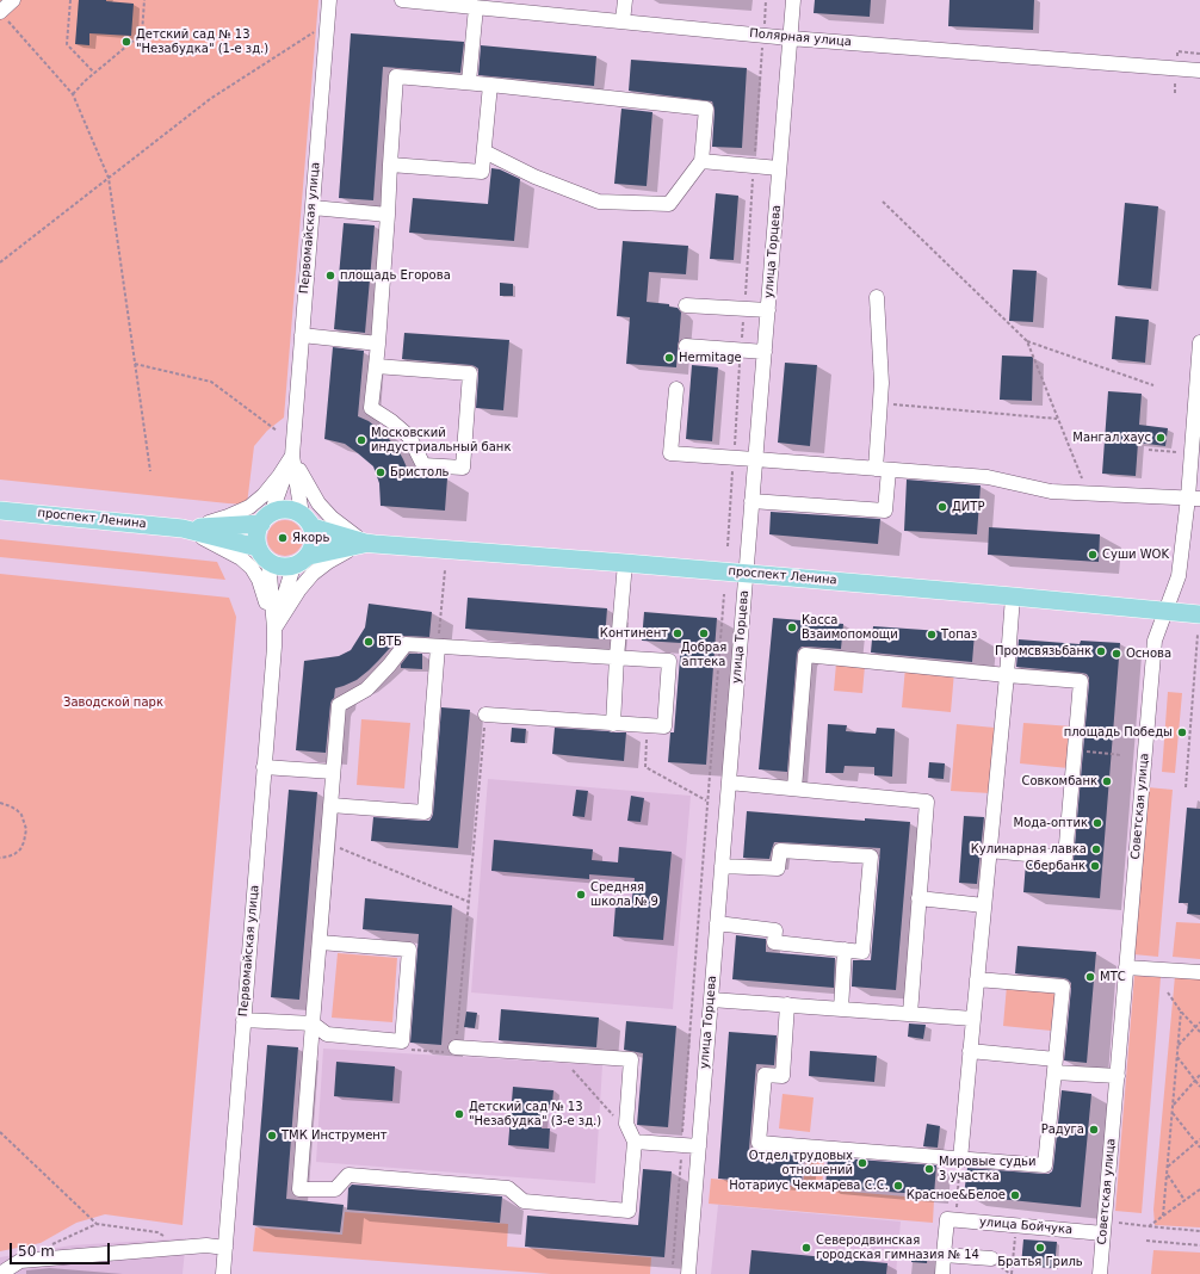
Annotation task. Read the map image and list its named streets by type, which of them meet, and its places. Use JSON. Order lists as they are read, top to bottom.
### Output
{
  "streets": {
    "main road": ["проспект Ленина"],
    "street": [
      "Полярная улица",
      "Первомайская улица",
      "улица Торцева",
      "Советская улица",
      "улица Бойчука"
    ]
  },
  "crossings": [
    ["Полярная улица", "улица Торцева"],
    ["улица Торцева", "проспект Ленина"],
    ["проспект Ленина", "Советская улица"],
    ["Советская улица", "улица Бойчука"]
  ],
  "parks": ["Заводской парк"],
  "places": [
    "Детский сад № 13 \"Незабудка\" (1-е зд.)",
    "площадь Егорова",
    "Hermitage",
    "Мангал хаус",
    "Московский индустриальный банк",
    "Бристоль",
    "ДИТР",
    "Якорь",
    "Суши WOK",
    "Касса Взаимопомощи",
    "Континент",
    "Добрая аптека",
    "Топаз",
    "ВТБ",
    "Промсвязьбанк",
    "Основа",
    "площадь Победы",
    "Совкомбанк",
    "Мода-оптик",
    "Кулинарная лавка",
    "Сбербанк",
    "Средняя школа № 9",
    "МТС",
    "Детский сад № 13 \"Незабудка\" (3-е зд.)",
    "Радуга",
    "ТМК Инструмент",
    "Отдел трудовых отношений",
    "Мировые судьи 3 участка",
    "Нотариус Чекмарева С.С.",
    "Красное&Белое",
    "Северодвинская городская гимназия № 14",
    "Братья Гриль"
  ],
  "scale_bar": "50 m"
}
